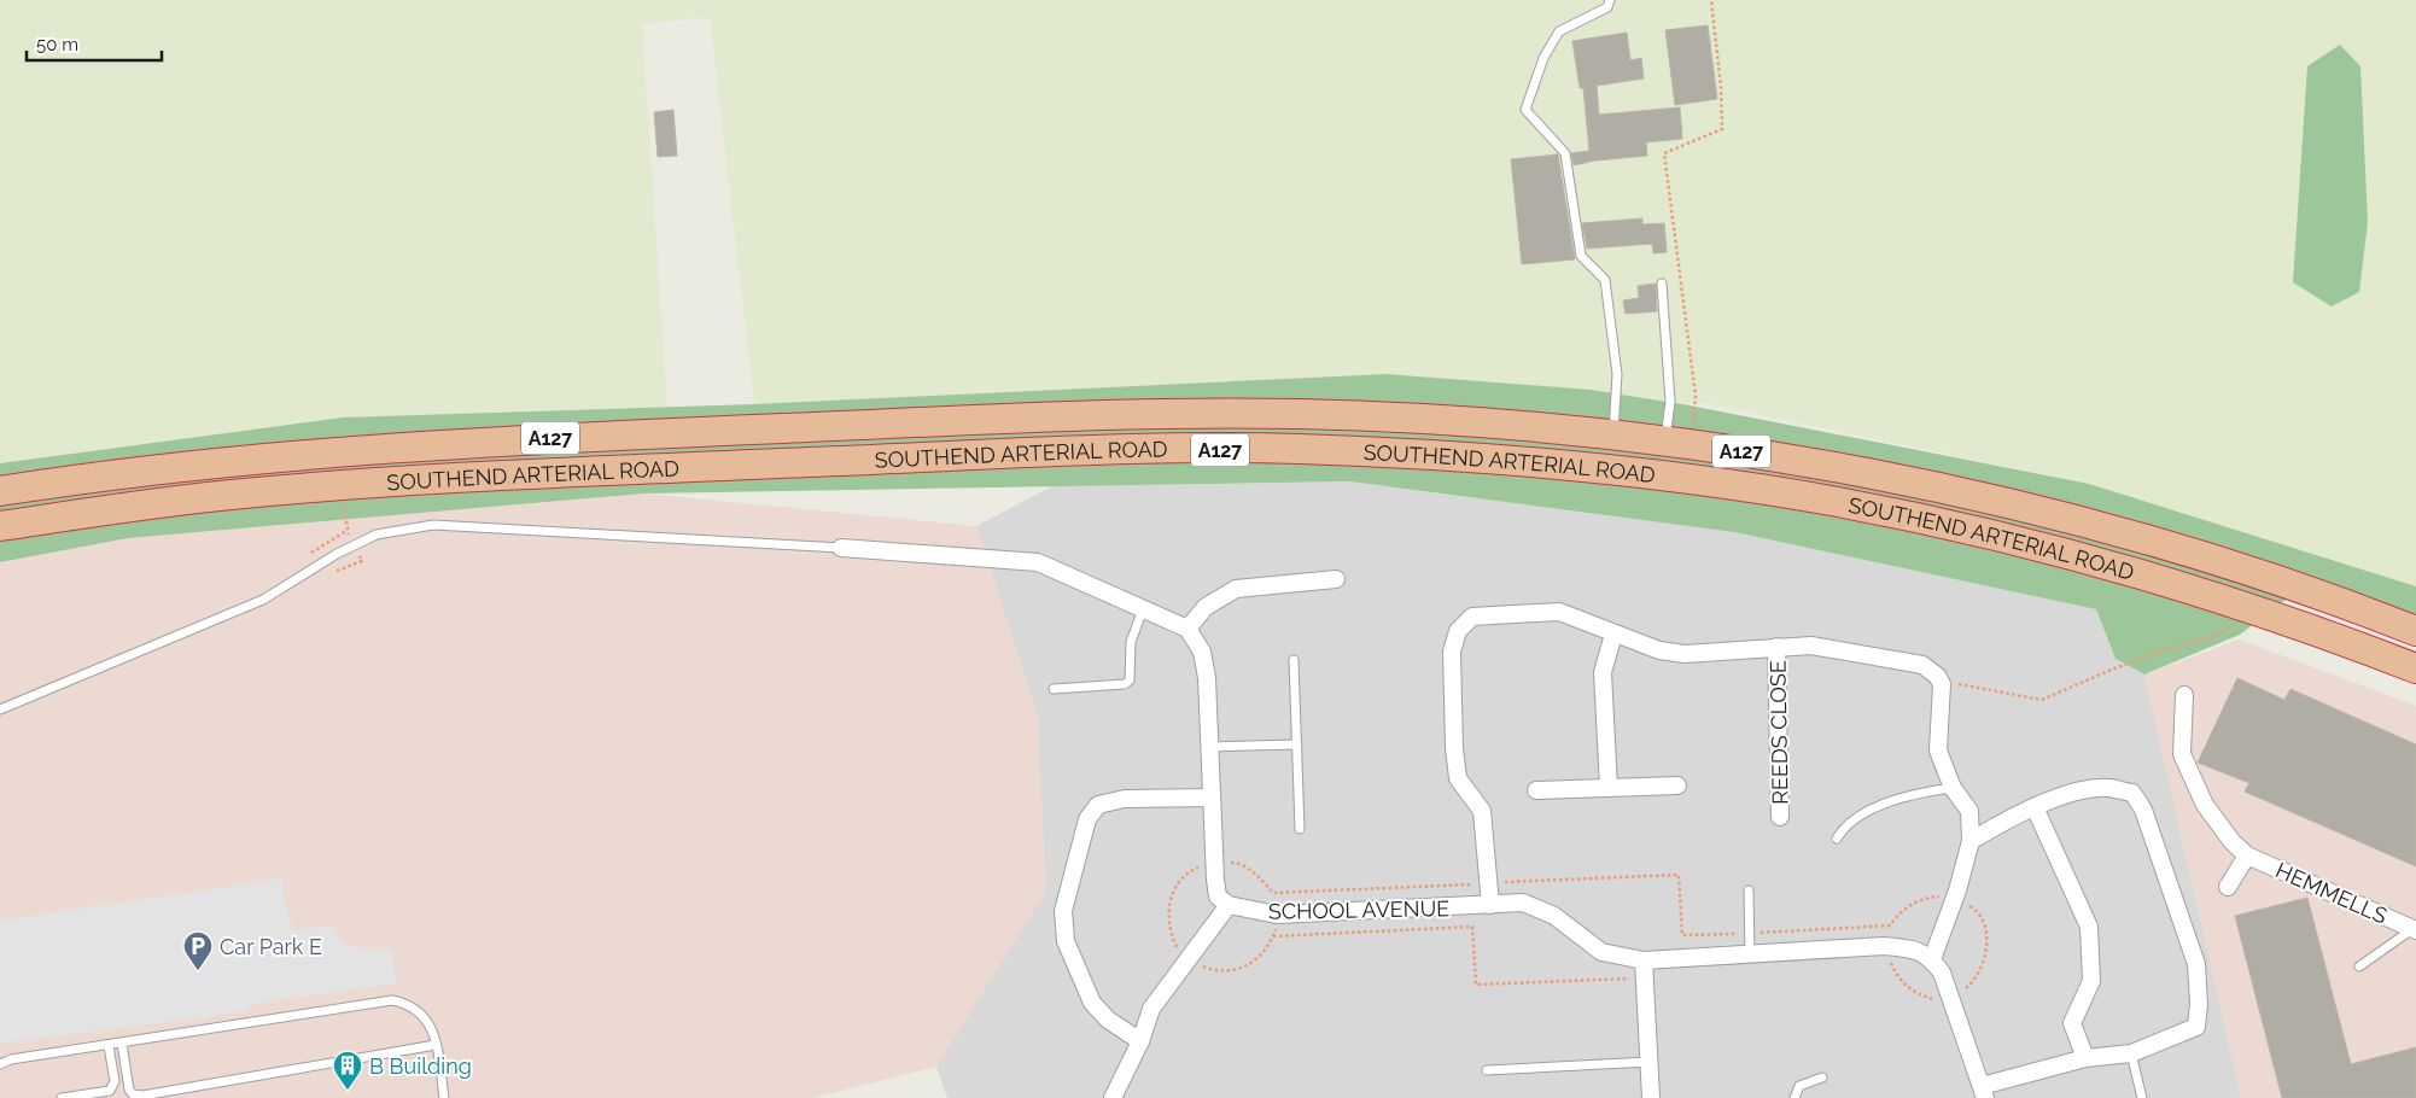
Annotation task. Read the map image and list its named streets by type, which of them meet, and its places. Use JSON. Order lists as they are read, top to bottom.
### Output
{
  "streets": {
    "highway": ["A127", "SOUTHEND ARTERIAL ROAD"],
    "street": ["REEDS CLOSE", "HEMMELLS", "SCHOOL AVENUE"]
  },
  "places": {
    "parking": ["Car Park E"],
    "building": ["B Building"]
  },
  "scale_bar": "50 m"
}
